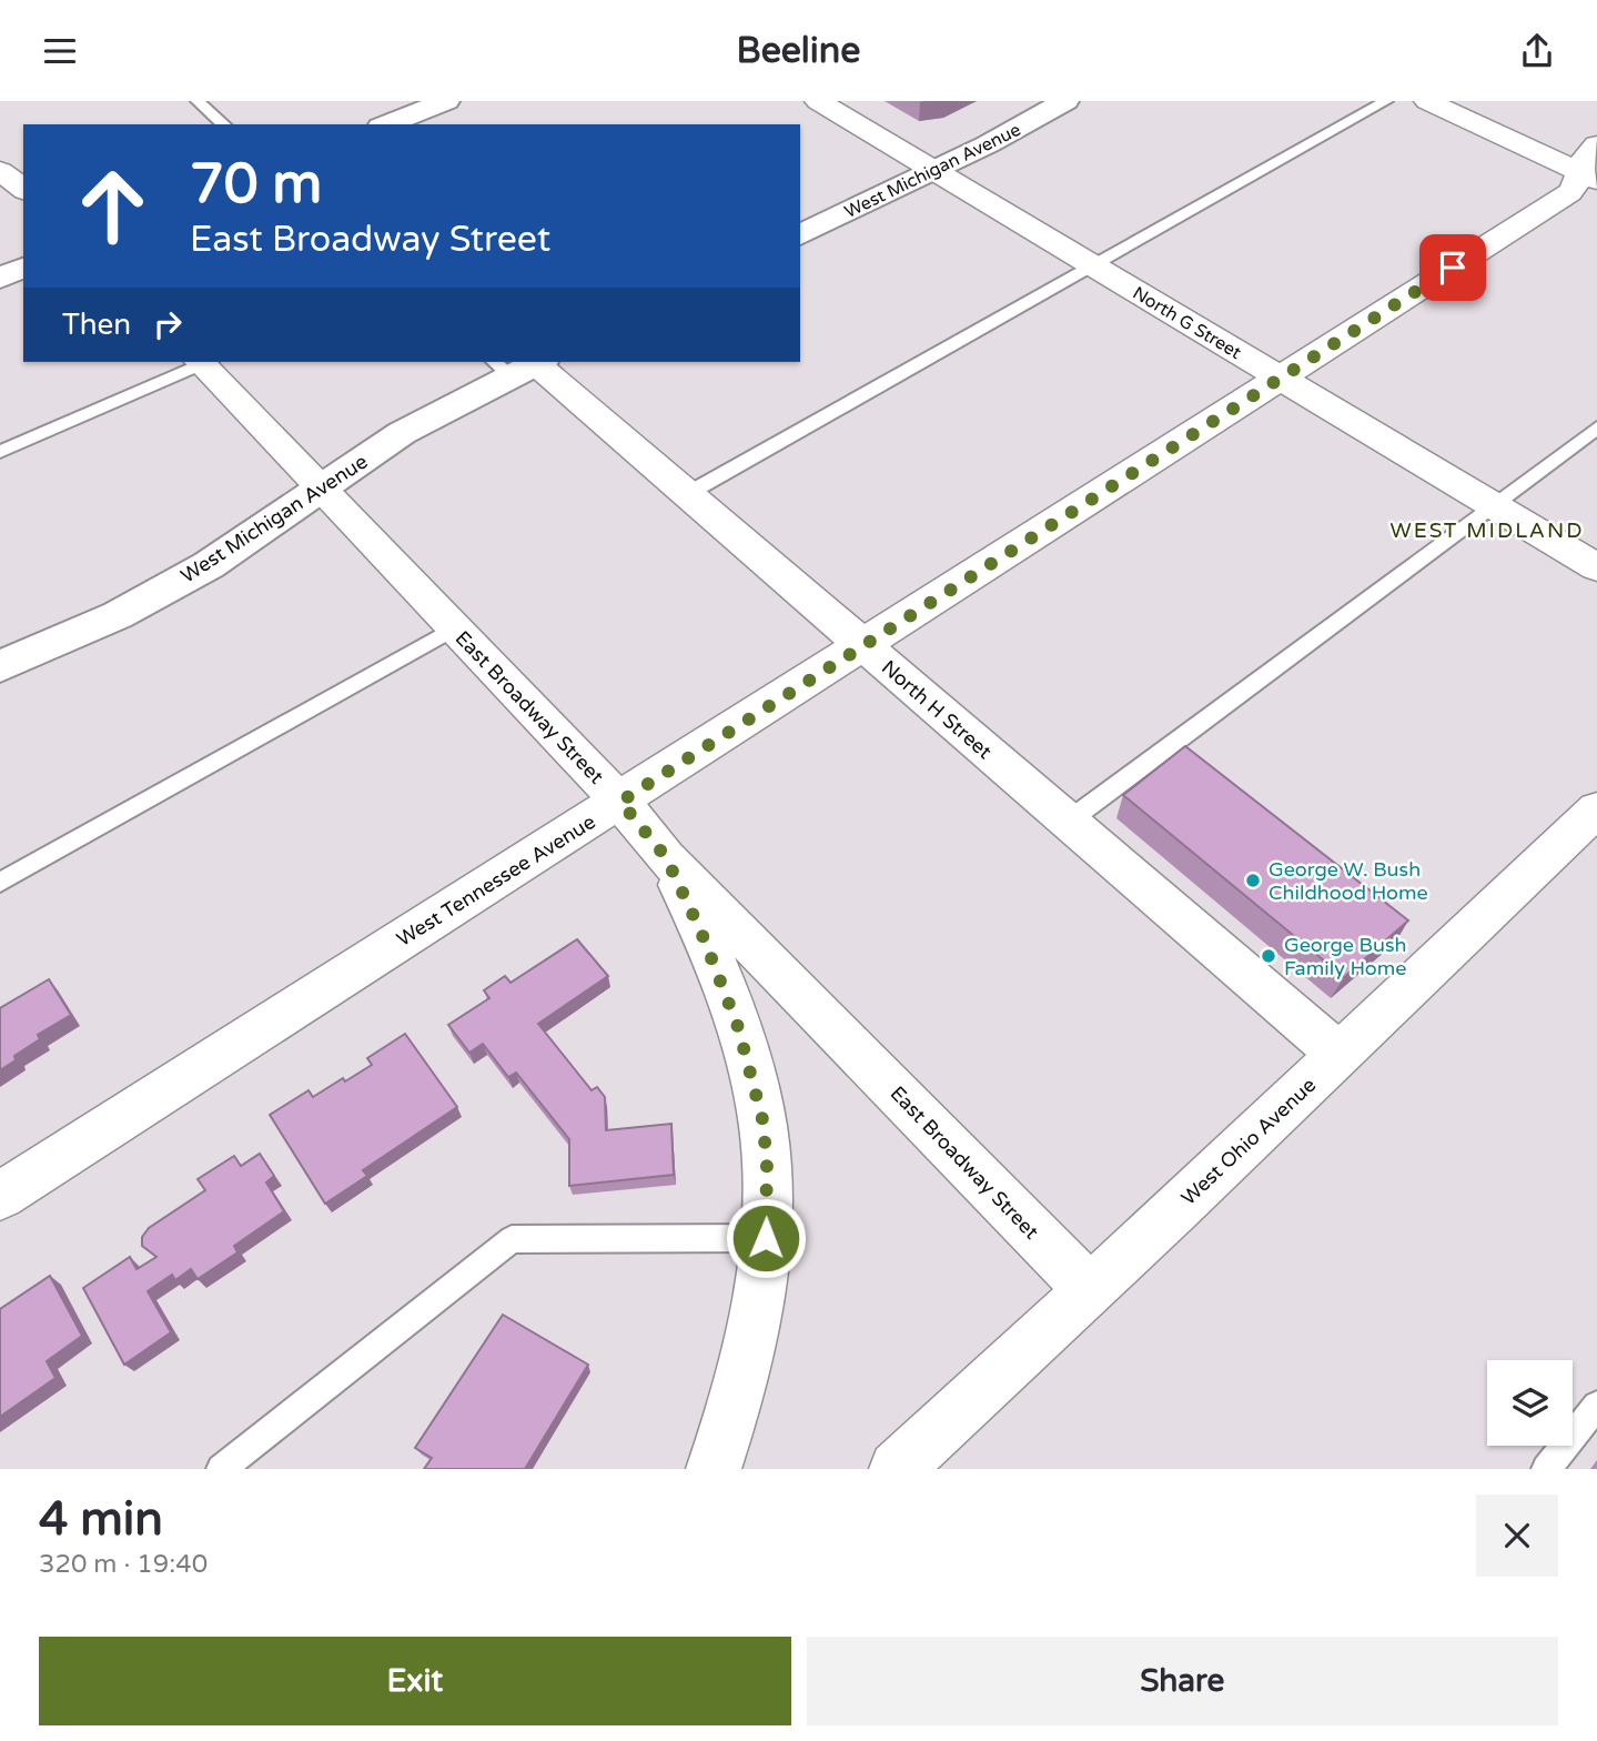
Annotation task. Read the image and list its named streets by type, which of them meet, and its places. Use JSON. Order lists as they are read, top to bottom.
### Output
{
  "streets": {
    "street": [
      "West Michigan Avenue",
      "North G Street",
      "East Broadway Street",
      "North H Street",
      "West Tennessee Avenue",
      "West Ohio Avenue"
    ]
  },
  "crossings": [
    ["West Michigan Avenue", "North G Street"],
    ["West Michigan Avenue", "East Broadway Street"],
    ["West Michigan Avenue", "North H Street"],
    ["North G Street", "West Tennessee Avenue"],
    ["East Broadway Street", "West Tennessee Avenue"],
    ["East Broadway Street", "West Ohio Avenue"],
    ["North H Street", "West Tennessee Avenue"],
    ["North H Street", "West Ohio Avenue"]
  ],
  "districts": ["WEST MIDLAND"],
  "places": ["George W. Bush Childhood Home", "George Bush Family Home"],
  "page": {
    "header": "Beeline",
    "turn": ["70 m", "East Broadway Street"],
    "then": "Then",
    "heading": ["4 min", "320 m · 19:40"],
    "buttons": ["Exit", "Share"]
  }
}
